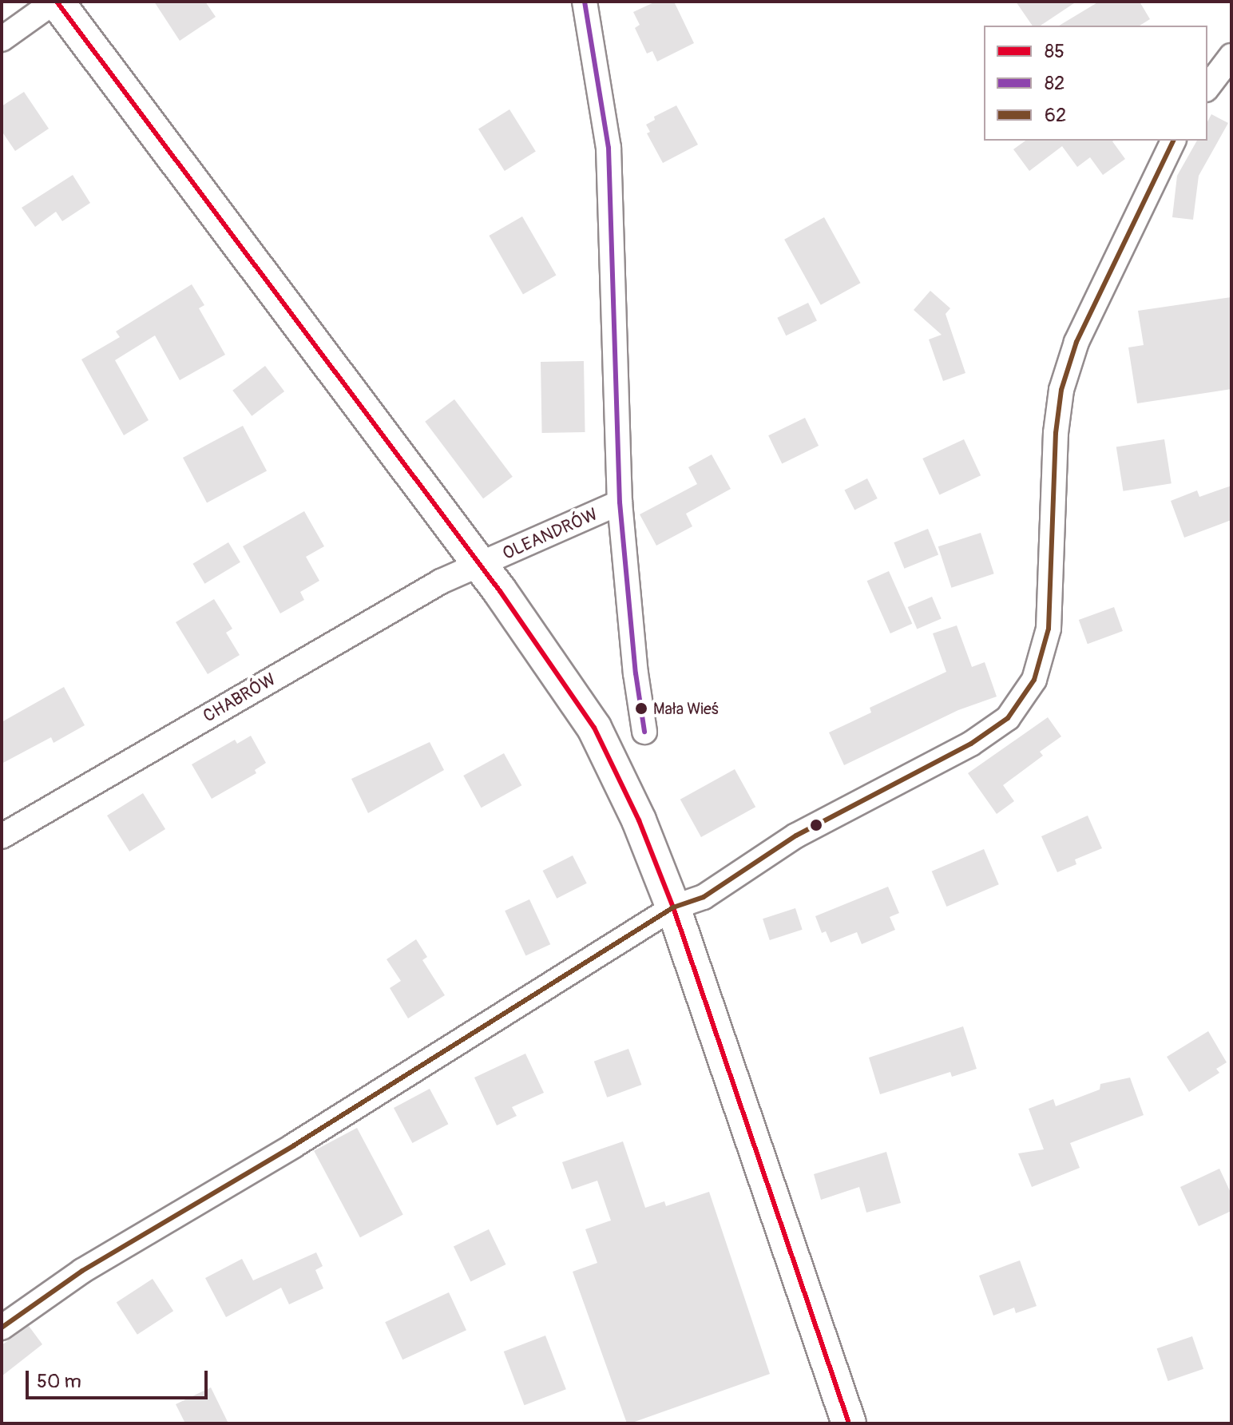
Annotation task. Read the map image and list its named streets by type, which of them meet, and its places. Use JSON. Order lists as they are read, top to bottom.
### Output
{
  "streets": {
    "street": ["OLEANDRÓW", "CHABRÓW"]
  },
  "crossings": [
    ["OLEANDRÓW", "CHABRÓW"]
  ],
  "places": ["Mała Wieś"],
  "lines": ["transit line 85", "transit line 82", "transit line 62"],
  "legend": ["85", "82", "62"],
  "scale_bar": "50 m"
}
